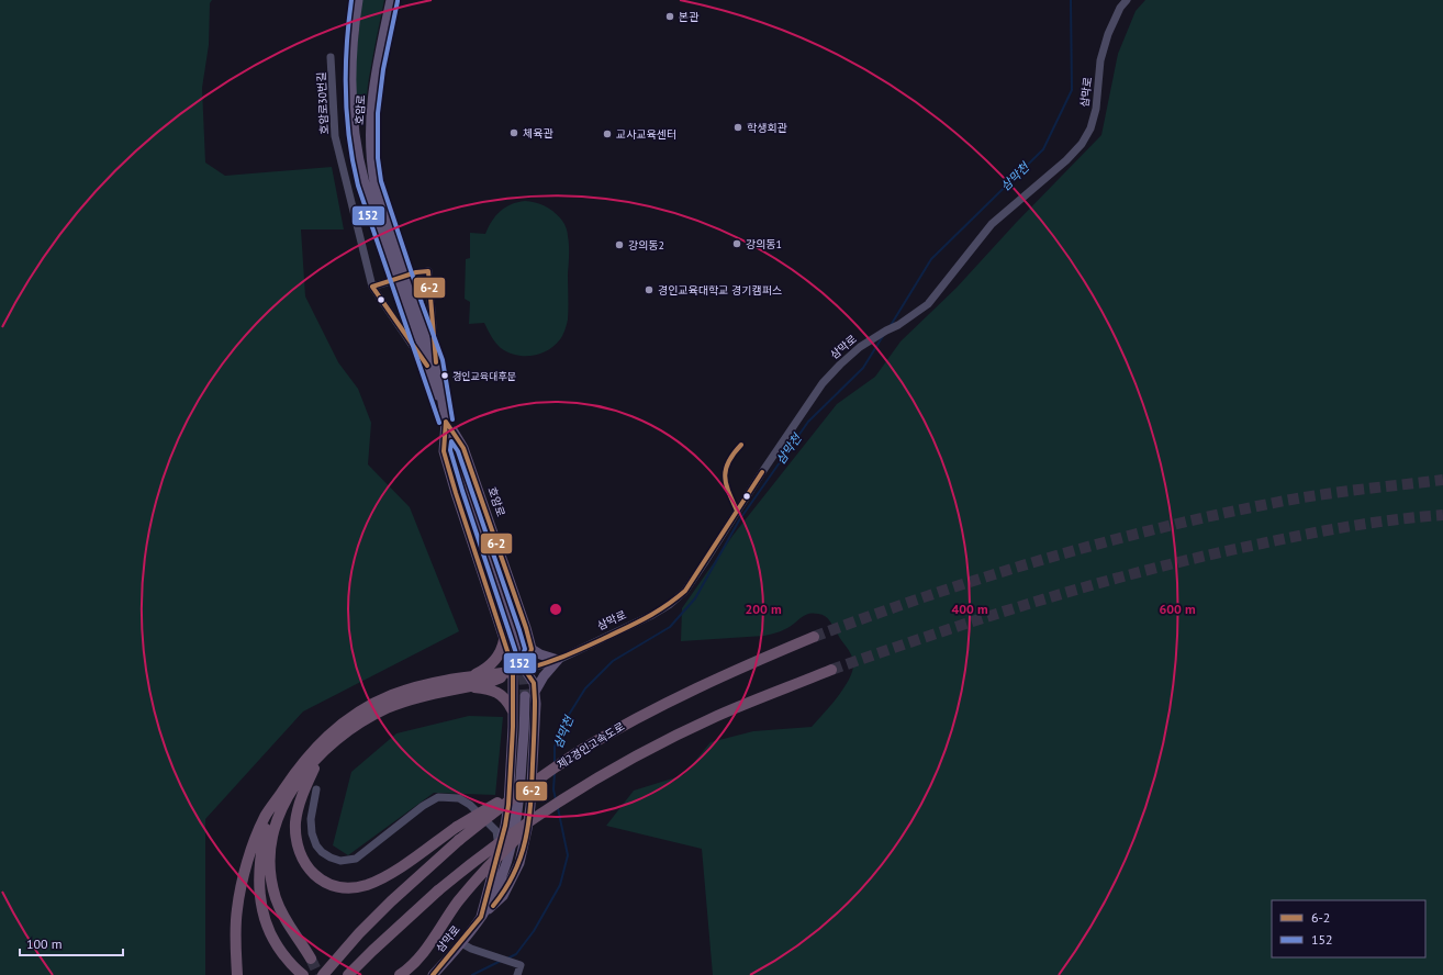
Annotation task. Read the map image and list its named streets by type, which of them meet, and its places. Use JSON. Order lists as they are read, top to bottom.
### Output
{
  "streets": {
    "highway": ["제2경인고속도로"],
    "main road": ["삼막로", "호암로"],
    "street": ["호암로30번길"]
  },
  "crossings": [
    ["삼막로", "호암로"]
  ],
  "water": ["삼막천"],
  "places": [
    "본관",
    "학생회관",
    "체육관",
    "교사교육센터",
    "강의동1",
    "강의동2",
    "경인교육대학교 경기캠퍼스",
    "경인교육대후문"
  ],
  "lines": ["transit line 152", "transit line 6-2"],
  "legend": ["6-2", "152"],
  "scale_bar": "100 m",
  "rings": ["200 m", "400 m", "600 m"]
}
